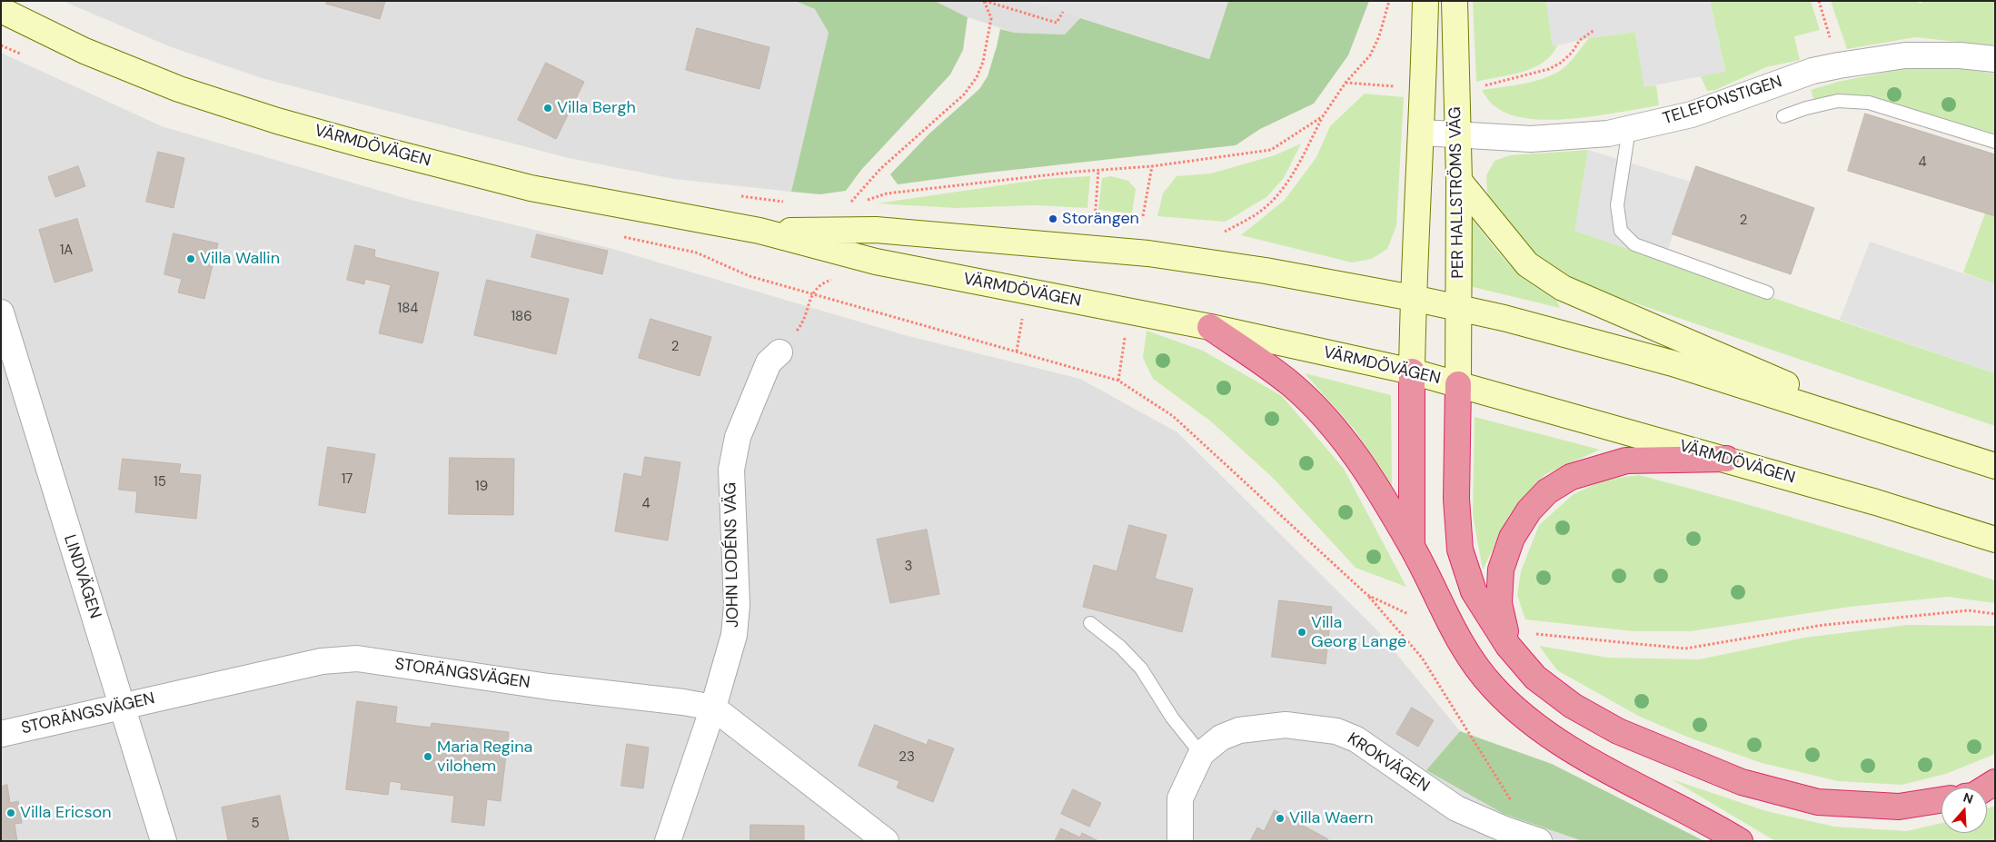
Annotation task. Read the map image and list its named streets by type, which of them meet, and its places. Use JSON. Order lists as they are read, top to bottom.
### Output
{
  "streets": {
    "main road": ["VÄRMDÖVÄGEN", "PER HALLSTRÖMS VÄG"],
    "street": [
      "TELEFONSTIGEN",
      "JOHN LODÉNS VÄG",
      "LINDVÄGEN",
      "STORÄNGSVÄGEN",
      "KROKVÄGEN"
    ]
  },
  "crossings": [
    ["TELEFONSTIGEN", "PER HALLSTRÖMS VÄG"],
    ["VÄRMDÖVÄGEN", "PER HALLSTRÖMS VÄG"],
    ["JOHN LODÉNS VÄG", "STORÄNGSVÄGEN"],
    ["LINDVÄGEN", "STORÄNGSVÄGEN"]
  ],
  "places": [
    "Villa Bergh",
    "Storängen",
    "Villa Wallin",
    "Villa Georg Lange",
    "Maria Regina vilohem",
    "Villa Ericson",
    "Villa Waern"
  ],
  "house_numbers": [
    "4",
    "2",
    "1A",
    "184",
    "186",
    "2",
    "17",
    "15",
    "19",
    "4",
    "3",
    "23",
    "5"
  ],
  "north": "top"
}
